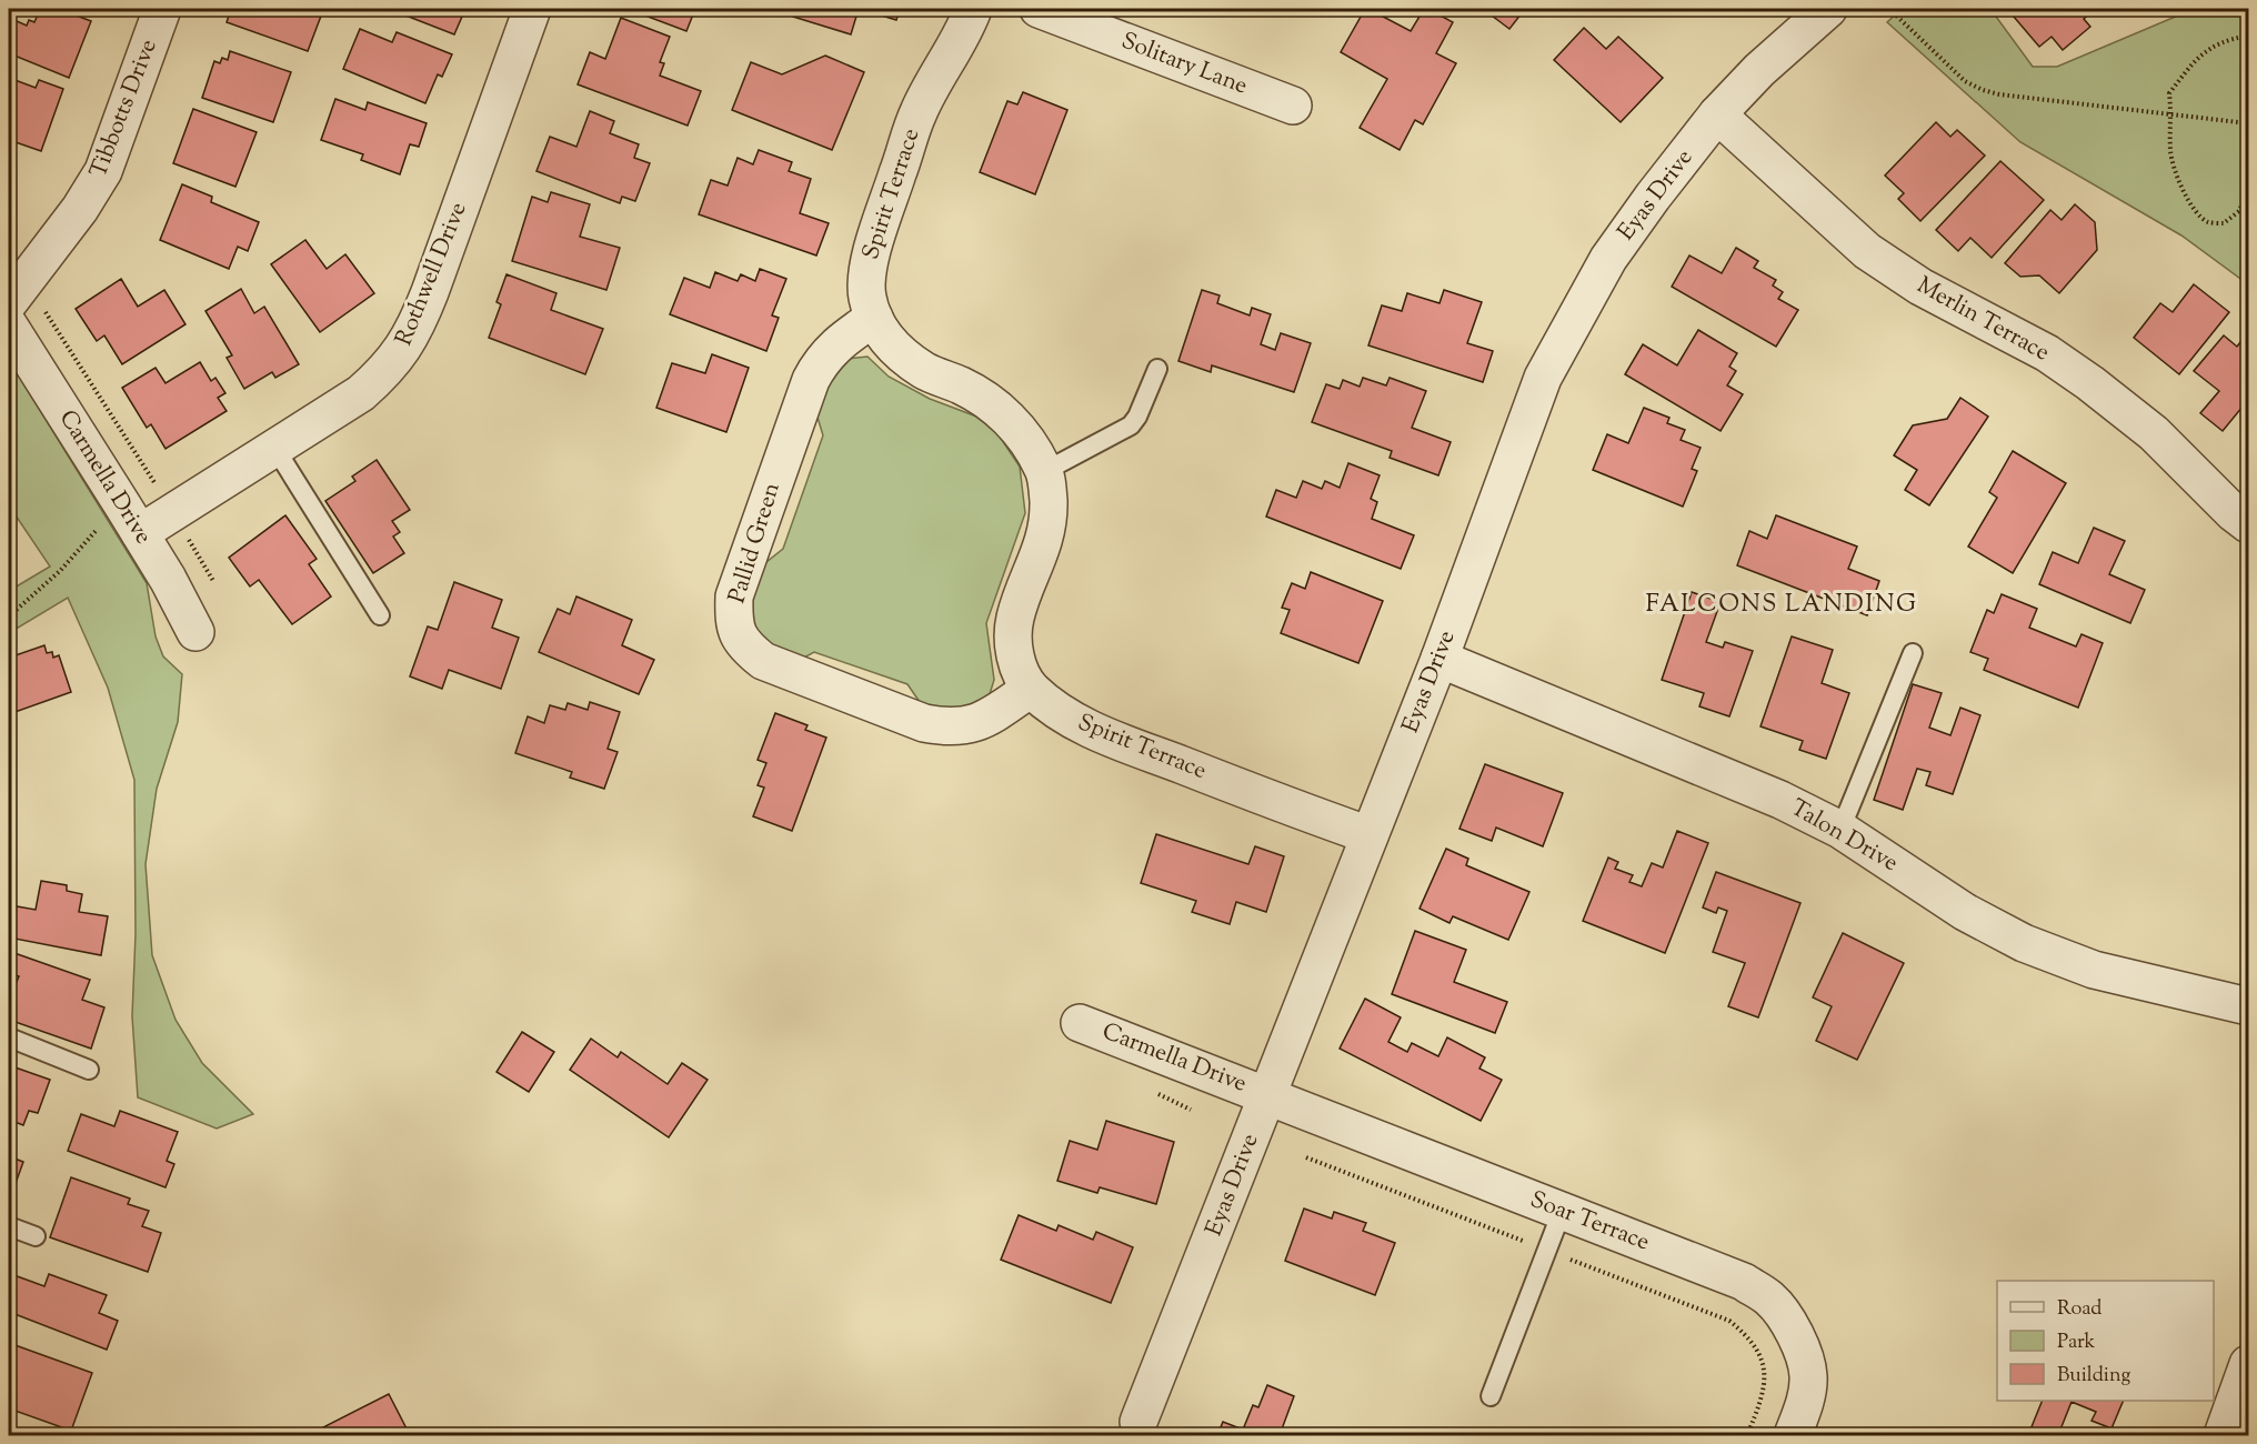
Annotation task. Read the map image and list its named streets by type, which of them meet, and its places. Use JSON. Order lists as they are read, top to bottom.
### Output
{
  "streets": {
    "street": [
      "Solitary Lane",
      "Tibbotts Drive",
      "Spirit Terrace",
      "Eyas Drive",
      "Rothwell Drive",
      "Merlin Terrace",
      "Carmella Drive",
      "Pallid Green",
      "Talon Drive",
      "Soar Terrace"
    ]
  },
  "crossings": [
    ["Spirit Terrace", "Eyas Drive"],
    ["Spirit Terrace", "Pallid Green"],
    ["Eyas Drive", "Merlin Terrace"],
    ["Eyas Drive", "Carmella Drive"],
    ["Eyas Drive", "Talon Drive"],
    ["Eyas Drive", "Soar Terrace"],
    ["Rothwell Drive", "Carmella Drive"],
    ["Carmella Drive", "Soar Terrace"]
  ],
  "districts": ["FALCONS LANDING"],
  "legend": ["Road", "Park", "Building"]
}
